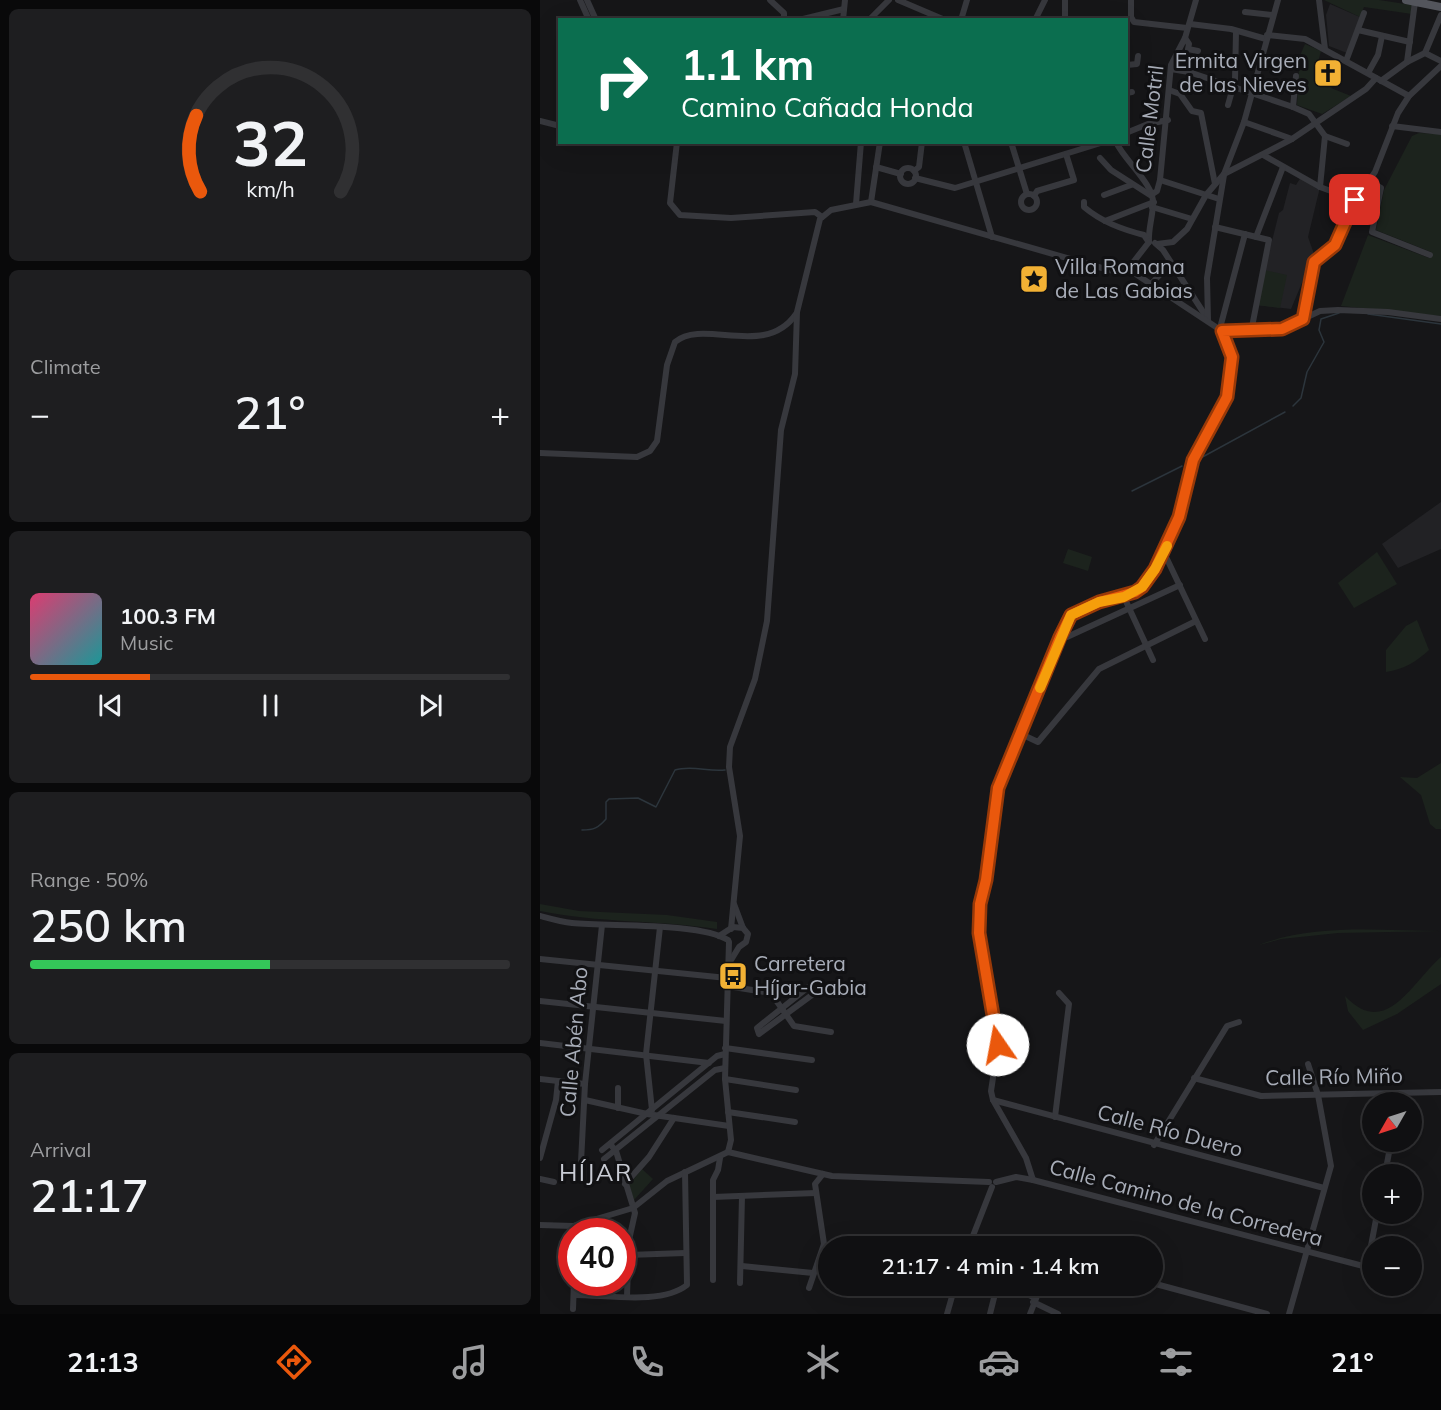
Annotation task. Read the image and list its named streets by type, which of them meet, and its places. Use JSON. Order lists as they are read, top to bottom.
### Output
{
  "streets": {
    "street": [
      "Calle Motril",
      "Calle Abén Abo",
      "Calle Río Miño",
      "Calle Río Duero",
      "Calle Camino de la Corredera"
    ]
  },
  "districts": ["HÍJAR"],
  "places": {
    "church": ["Ermita Virgen de las Nieves"],
    "place": ["Villa Romana de Las Gabias"],
    "bus stop": ["Carretera Híjar-Gabia"]
  },
  "north": "bottom left",
  "page": {
    "turn": ["1.1 km", "Camino Cañada Honda"],
    "tile": [
      "Climate",
      ["Range · 50%", "250 km"],
      ["Arrival", "21:17"]
    ],
    "heat": ["−", "21°", "+"],
    "song": ["100.3 FM", "Music"],
    "map_buttons": ["+", "−"],
    "limit": "40",
    "trip": "21:17 · 4 min · 1.4 km",
    "tabs": ["21:13", "21°"],
    "gauge": ["32", "km/h"]
  }
}
